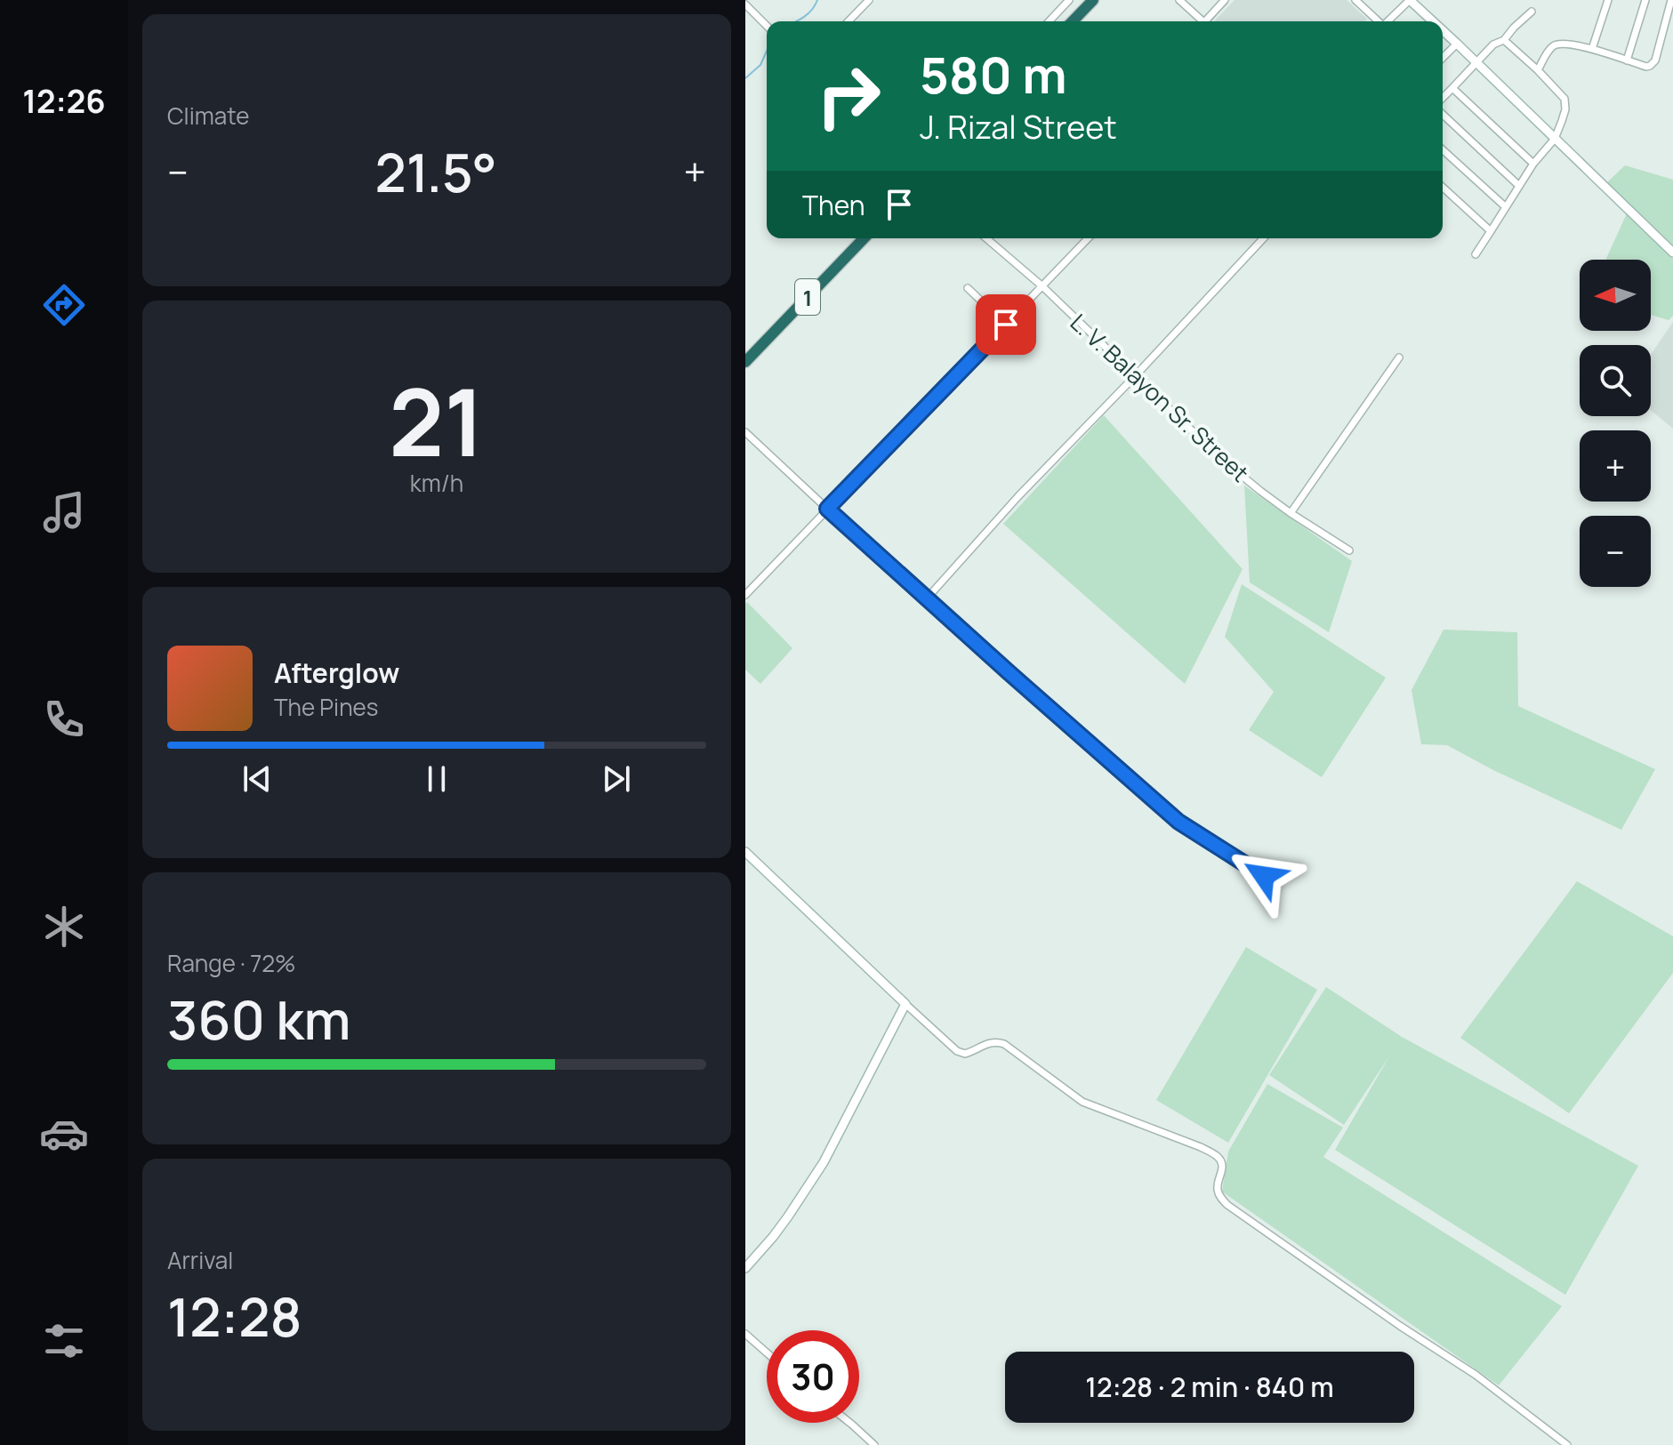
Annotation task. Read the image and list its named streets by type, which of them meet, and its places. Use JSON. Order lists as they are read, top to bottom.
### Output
{
  "streets": {
    "highway": ["1"],
    "street": ["L. V. Balayon Sr. Street"]
  },
  "north": "left",
  "page": {
    "tabs": "12:26",
    "tile": [
      "Climate",
      ["21", "km/h"],
      ["Range · 72%", "360 km"],
      ["Arrival", "12:28"]
    ],
    "turn": ["580 m", "J. Rizal Street"],
    "heat": ["−", "21.5°", "+"],
    "then": "Then",
    "map_buttons": ["+", "−"],
    "song": ["Afterglow", "The Pines"],
    "limit": "30",
    "trip": "12:28 · 2 min · 840 m"
  }
}
